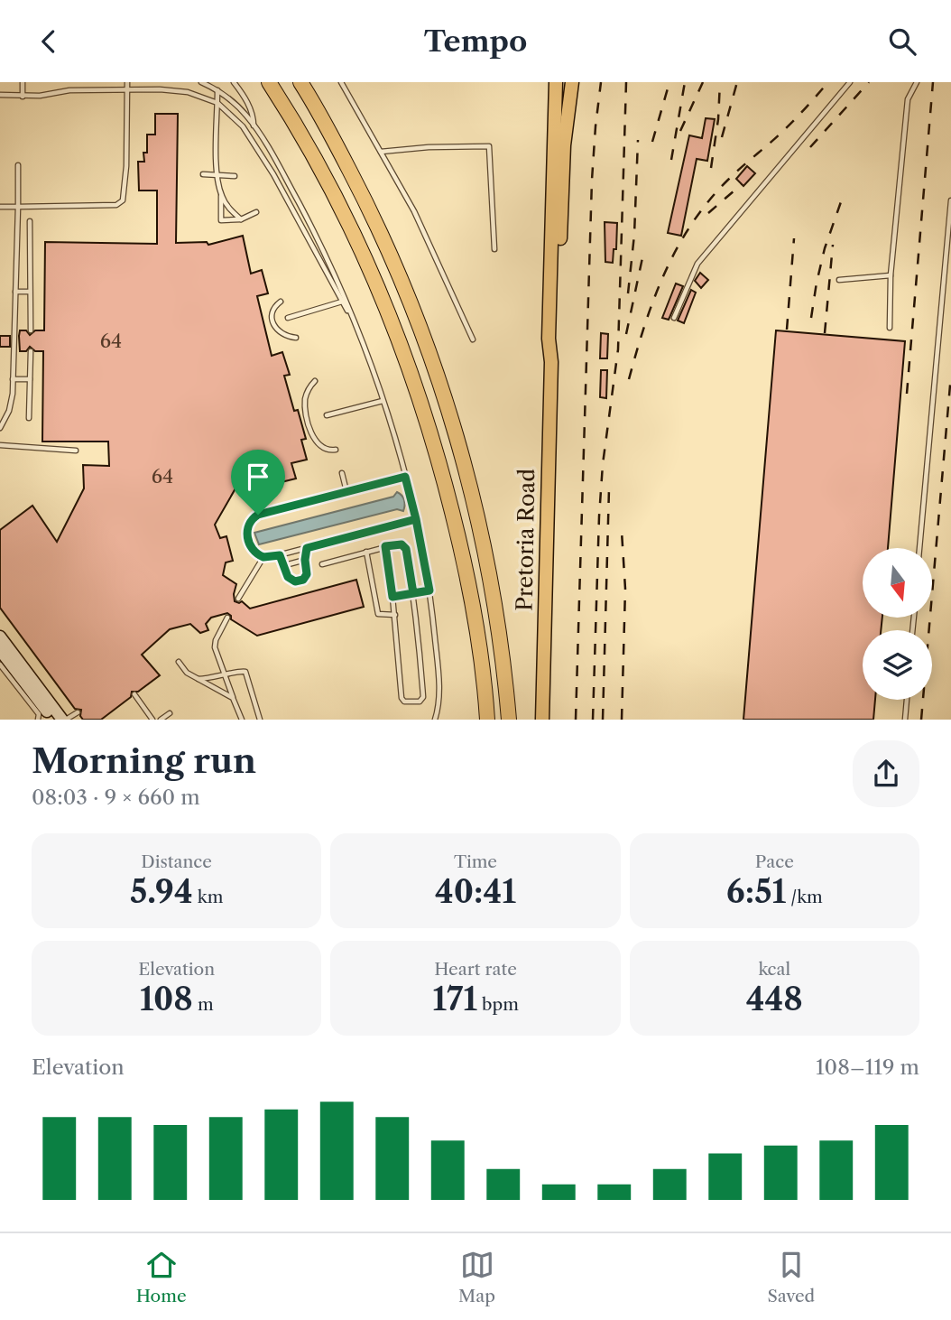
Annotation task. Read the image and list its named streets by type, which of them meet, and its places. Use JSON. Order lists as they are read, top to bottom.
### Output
{
  "streets": {
    "main road": ["Pretoria Road"]
  },
  "house_numbers": ["64", "64"],
  "north": "bottom",
  "page": {
    "header": "Tempo",
    "heading": ["Morning run", "08:03 · 9 × 660 m"],
    "stats": [
      ["Distance", "5.94 km"],
      ["Time", "40:41"],
      ["Pace", "6:51 /km"],
      ["Elevation", "108 m"],
      ["Heart rate", "171 bpm"],
      ["kcal", "448"]
    ],
    "chart": ["Elevation", "108–119 m"],
    "tabs": ["Home", "Map", "Saved"]
  }
}
